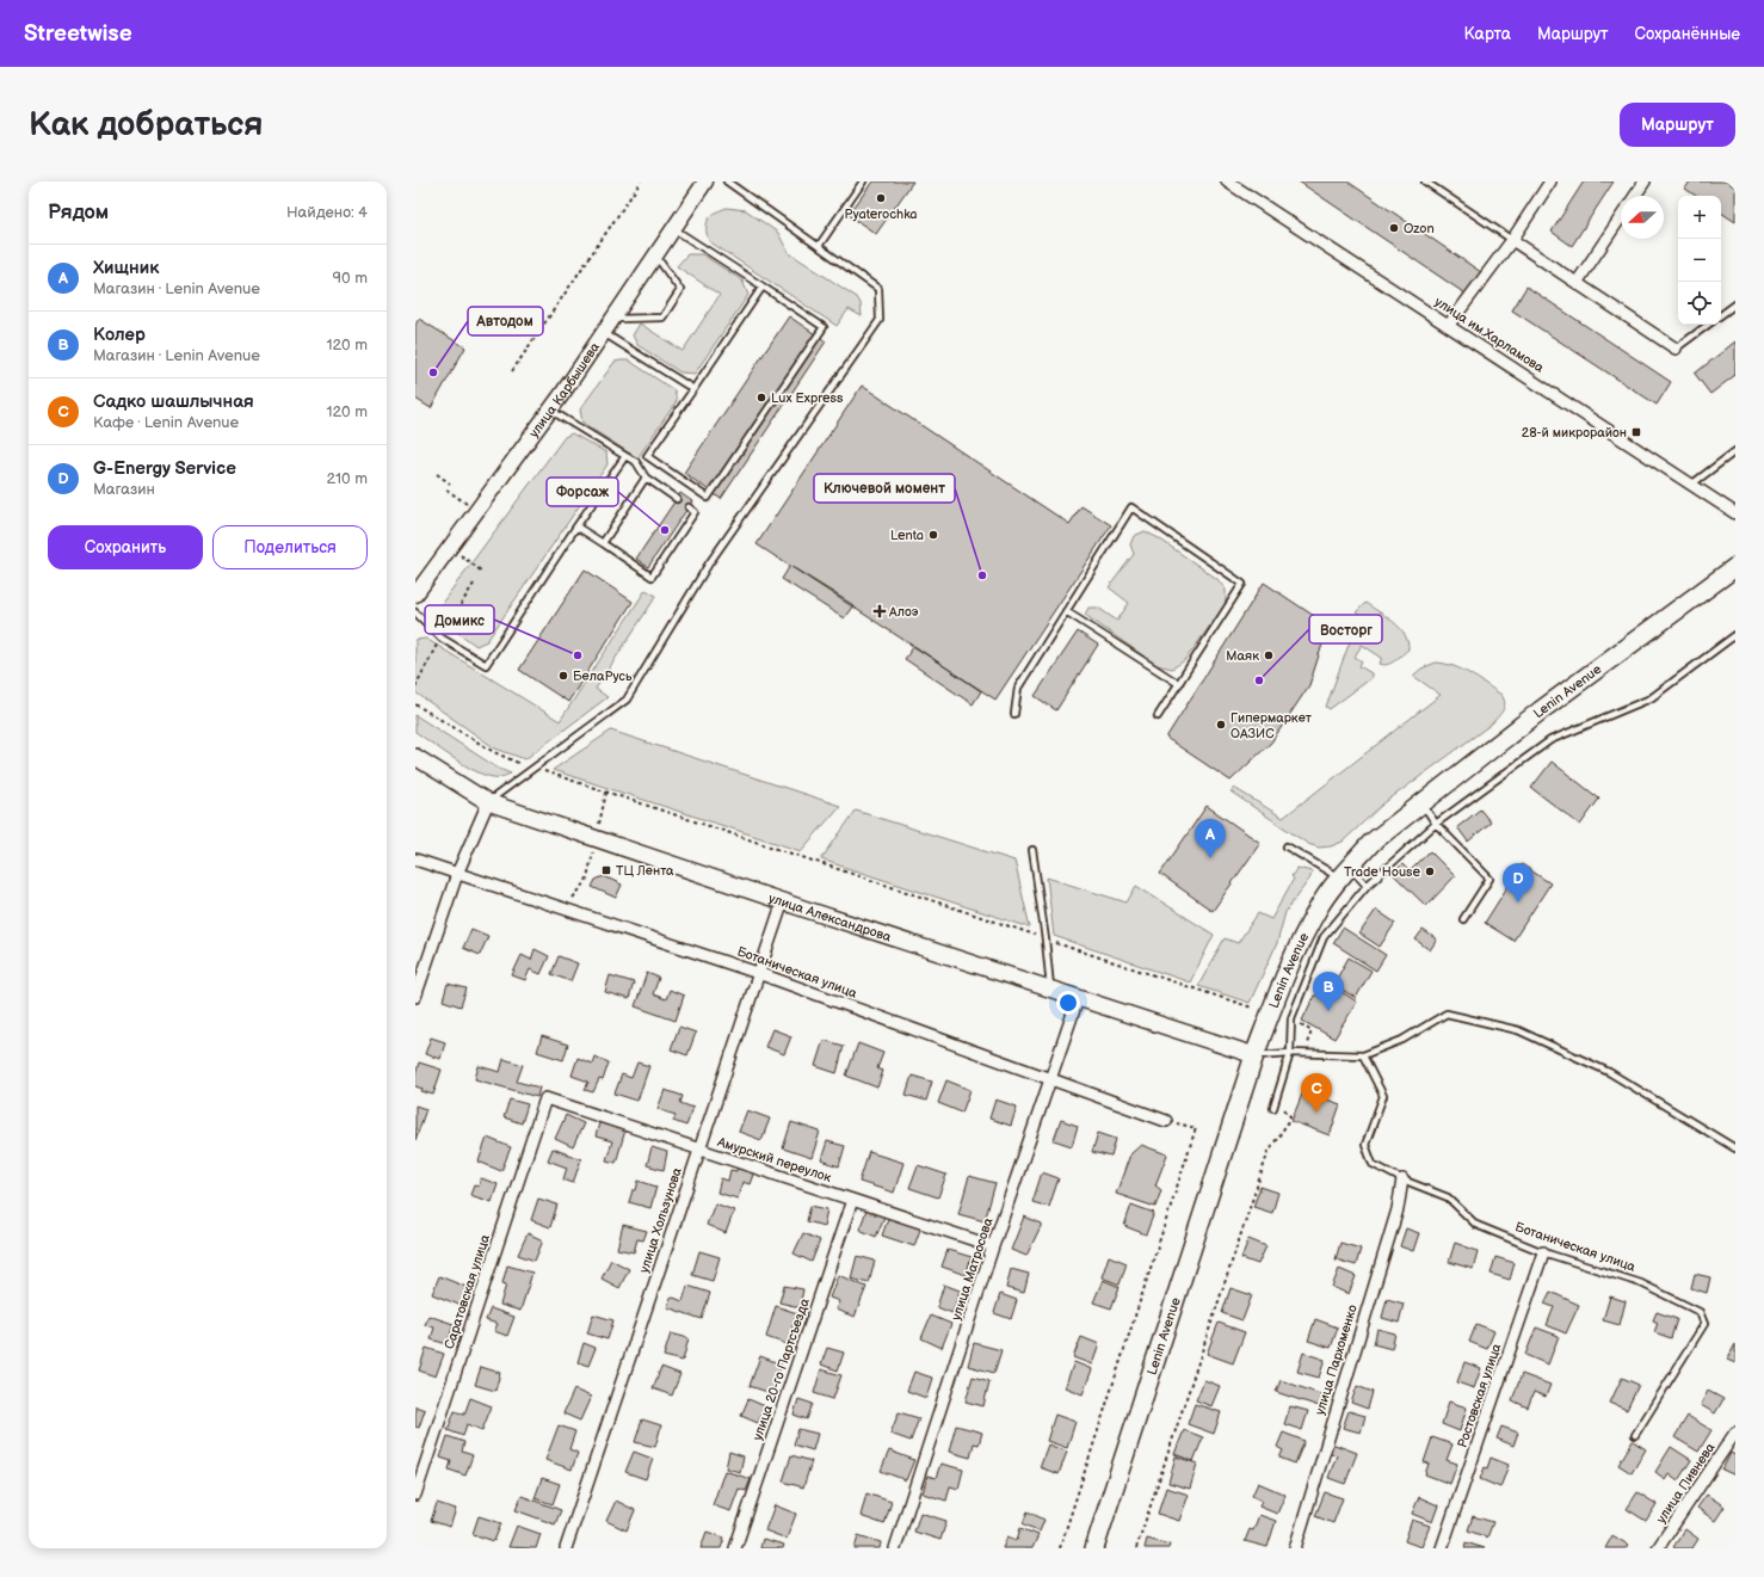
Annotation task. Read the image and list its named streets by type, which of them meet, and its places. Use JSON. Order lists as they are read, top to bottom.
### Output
{
  "streets": {
    "main road": ["Lenin Avenue", "улица Александрова"],
    "street": [
      "улица им.Харламова",
      "улица Карбышева",
      "Ботаническая улица",
      "Амурский переулок",
      "улица Хользунова",
      "улица Матросова",
      "Саратовская улица",
      "улица Пархоменко",
      "улица 20-го Партсъезда",
      "Ростовская улица",
      "улица Пивнева"
    ]
  },
  "crossings": [
    ["Lenin Avenue", "улица Александрова"],
    ["улица Александрова", "улица Хользунова"],
    ["улица Александрова", "улица Матросова"],
    ["Ботаническая улица", "улица Хользунова"],
    ["Ботаническая улица", "улица Матросова"],
    ["Ботаническая улица", "улица Пархоменко"],
    ["Ботаническая улица", "Ростовская улица"],
    ["Амурский переулок", "улица Хользунова"],
    ["Амурский переулок", "улица Матросова"],
    ["Амурский переулок", "Саратовская улица"],
    ["Амурский переулок", "улица 20-го Партсъезда"]
  ],
  "places": {
    "other": [
      "Pyaterochka",
      "Ozon",
      "Автодом",
      "Lux Express",
      "Форсаж",
      "Lenta",
      "Ключевой момент",
      "Домикс",
      "Маяк",
      "БелаРусь",
      "Восторг",
      "Гипермаркет ОАЗИС",
      "Trade House"
    ],
    "transit": ["28-й микрорайон", "ТЦ Лента"],
    "health": ["Алоэ"]
  },
  "north": "left",
  "page": {
    "header": "Streetwise",
    "nav": ["Карта", "Маршрут", "Сохранённые"],
    "buttons": [
      "Маршрут",
      ["Сохранить", "Поделиться"]
    ],
    "title": "Как добраться",
    "heading": ["Рядом", "Найдено: 4"],
    "map_buttons": ["+", "−"],
    "list": [
      {
        "mark": "A",
        "name": "Хищник",
        "note": "Магазин · Lenin Avenue",
        "value": "90 m"
      },
      {
        "mark": "B",
        "name": "Колер",
        "note": "Магазин · Lenin Avenue",
        "value": "120 m"
      },
      {
        "mark": "C",
        "name": "Садко шашлычная",
        "note": "Кафе · Lenin Avenue",
        "value": "120 m"
      },
      {
        "mark": "D",
        "name": "G-Energy Service",
        "note": "Магазин",
        "value": "210 m"
      }
    ],
    "pins": [
      "A",
      "D",
      "B",
      "C"
    ]
  }
}
